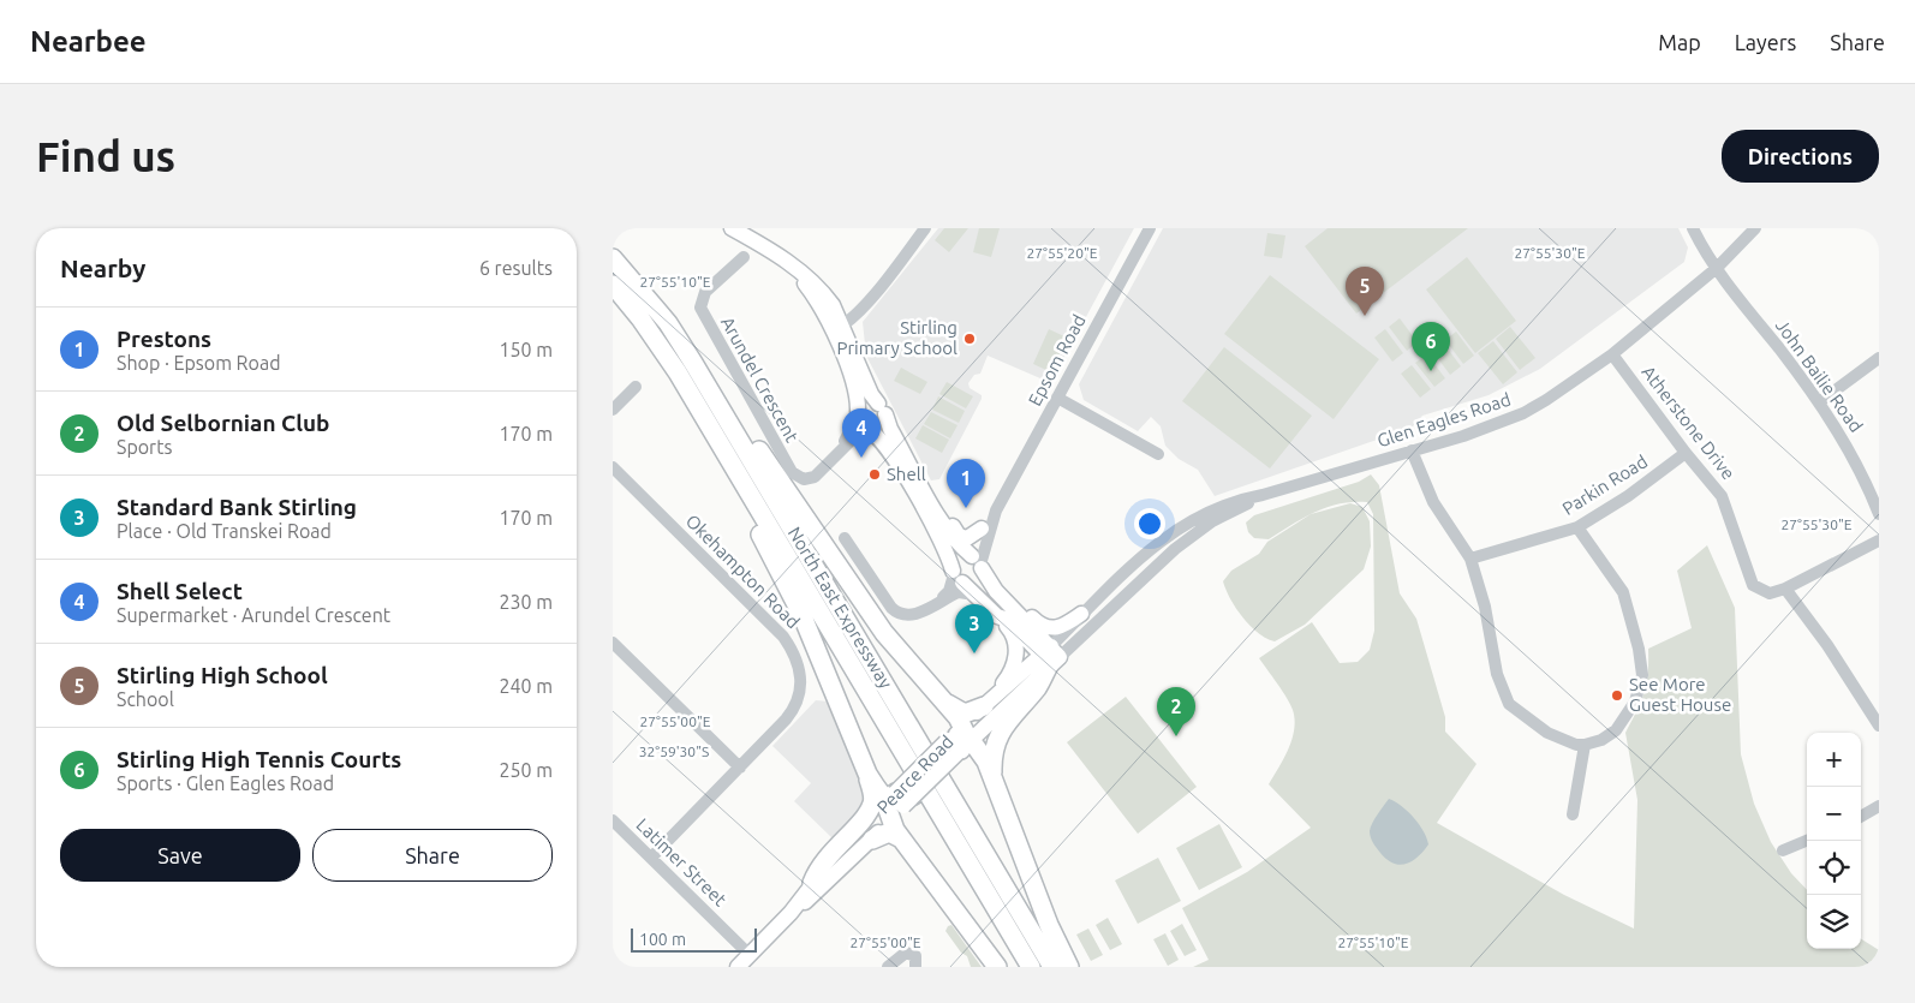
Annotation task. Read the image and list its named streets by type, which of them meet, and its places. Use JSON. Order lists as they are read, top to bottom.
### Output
{
  "streets": {
    "highway": ["North East Expressway"],
    "main road": ["Pearce Road"],
    "street": [
      "Epsom Road",
      "John Bailie Road",
      "Arundel Crescent",
      "Glen Eagles Road",
      "Atherstone Drive",
      "Parkin Road",
      "Okehampton Road",
      "Latimer Street"
    ]
  },
  "crossings": [
    ["John Bailie Road", "Glen Eagles Road"],
    ["Glen Eagles Road", "Atherstone Drive"],
    ["Glen Eagles Road", "Pearce Road"],
    ["Atherstone Drive", "Parkin Road"],
    ["Okehampton Road", "Latimer Street"],
    ["Pearce Road", "Latimer Street"]
  ],
  "places": ["Stirling Primary School", "Shell", "See More Guest House"],
  "scale_bar": "100 m",
  "page": {
    "header": "Nearbee",
    "nav": ["Map", "Layers", "Share"],
    "buttons": [
      "Directions",
      ["Save", "Share"]
    ],
    "title": "Find us",
    "heading": ["Nearby", "6 results"],
    "pins": [
      "5",
      "6",
      "4",
      "1",
      "3",
      "2"
    ],
    "list": [
      {
        "mark": "1",
        "name": "Prestons",
        "note": "Shop · Epsom Road",
        "value": "150 m"
      },
      {
        "mark": "2",
        "name": "Old Selbornian Club",
        "note": "Sports",
        "value": "170 m"
      },
      {
        "mark": "3",
        "name": "Standard Bank Stirling",
        "note": "Place · Old Transkei Road",
        "value": "170 m"
      },
      {
        "mark": "4",
        "name": "Shell Select",
        "note": "Supermarket · Arundel Crescent",
        "value": "230 m"
      },
      {
        "mark": "5",
        "name": "Stirling High School",
        "note": "School",
        "value": "240 m"
      },
      {
        "mark": "6",
        "name": "Stirling High Tennis Courts",
        "note": "Sports · Glen Eagles Road",
        "value": "250 m"
      }
    ],
    "map_buttons": ["+", "−"],
    "scale": "100 m"
  },
  "coordinates": [
    "27°55'20\"E",
    "27°55'30\"E",
    "27°55'10\"E",
    "27°55'00\"E",
    "32°59'30\"S"
  ]
}
